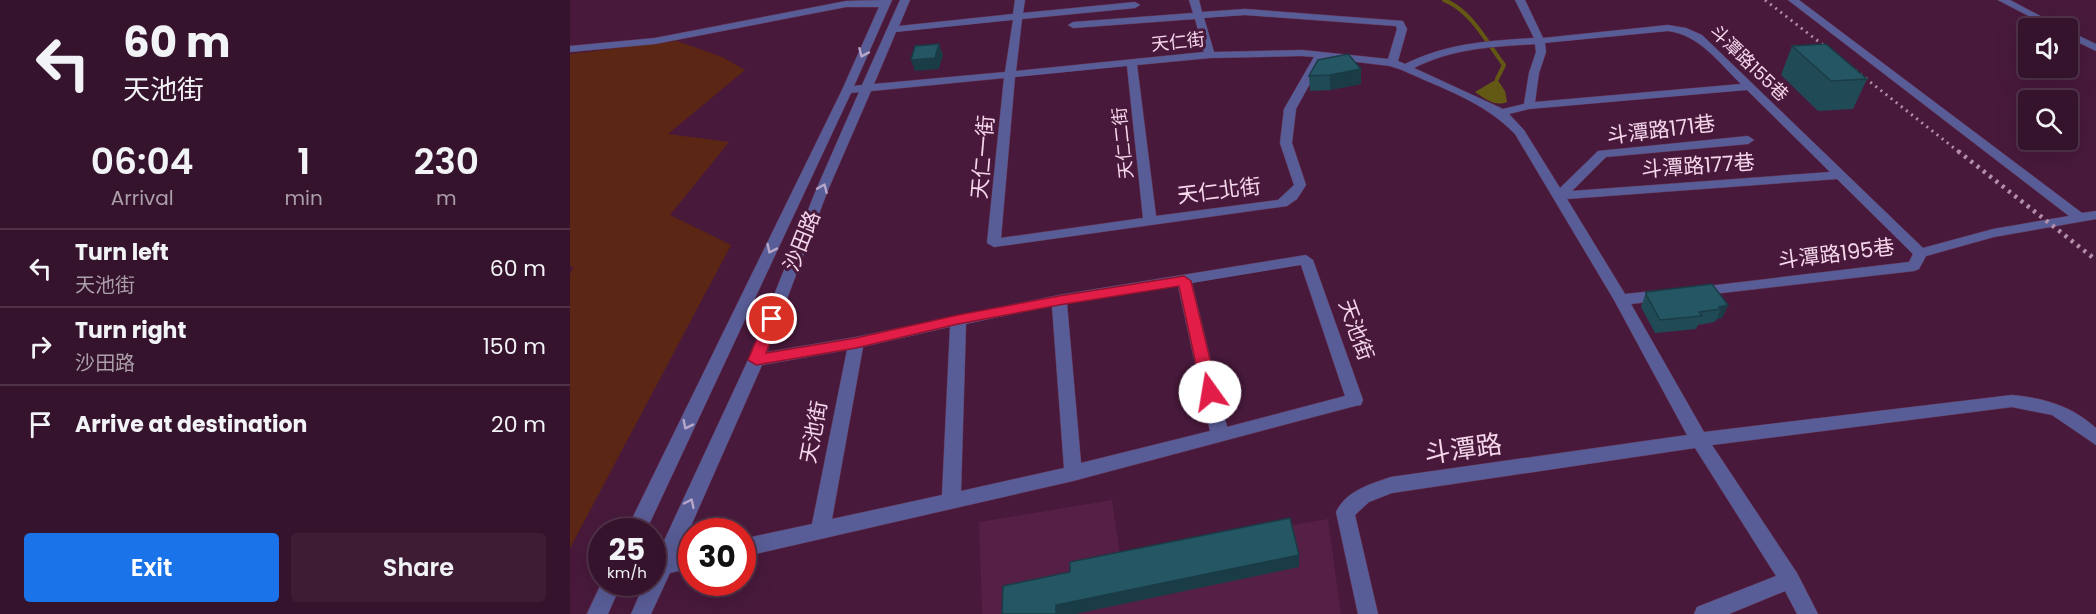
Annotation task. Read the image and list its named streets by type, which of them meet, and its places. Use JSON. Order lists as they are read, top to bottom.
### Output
{
  "streets": {
    "street": [
      "天仁街",
      "斗潭路155巷",
      "斗潭路171巷",
      "天仁二街",
      "天仁一街",
      "斗潭路177巷",
      "天仁北街",
      "沙田路",
      "斗潭路195巷",
      "天池街",
      "斗潭路"
    ]
  },
  "crossings": [
    ["天仁街", "斗潭路155巷"],
    ["天仁街", "天仁二街"],
    ["天仁街", "天仁一街"],
    ["天仁街", "天仁北街"],
    ["天仁街", "沙田路"],
    ["斗潭路155巷", "斗潭路177巷"],
    ["斗潭路155巷", "斗潭路195巷"],
    ["斗潭路171巷", "斗潭路177巷"],
    ["天仁二街", "天仁北街"],
    ["天仁一街", "天仁北街"],
    ["沙田路", "天池街"]
  ],
  "page": {
    "turn": ["60 m", "天池街"],
    "eta": [
      "06:04",
      "Arrival",
      "1",
      "min",
      "230",
      "m"
    ],
    "list": [
      {
        "name": "Turn left",
        "note": "天池街",
        "value": "60 m"
      },
      {
        "name": "Turn right",
        "note": "沙田路",
        "value": "150 m"
      },
      {
        "name": "Arrive at destination",
        "value": "20 m"
      }
    ],
    "speed": "25 km/h",
    "limit": "30",
    "buttons": ["Exit", "Share"]
  }
}
